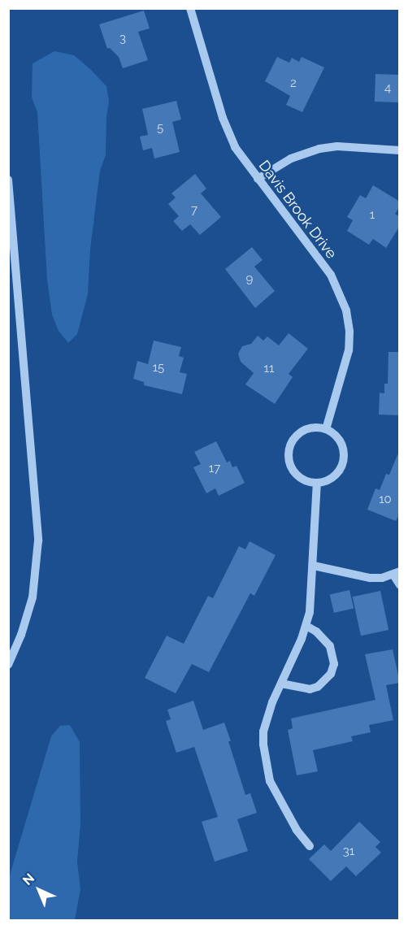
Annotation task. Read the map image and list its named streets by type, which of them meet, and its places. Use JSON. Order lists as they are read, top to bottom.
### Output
{
  "streets": {
    "street": ["Davis Brook Drive"]
  },
  "house_numbers": [
    "3",
    "2",
    "4",
    "5",
    "7",
    "1",
    "9",
    "15",
    "11",
    "17",
    "10",
    "31"
  ],
  "north": "top left"
}
